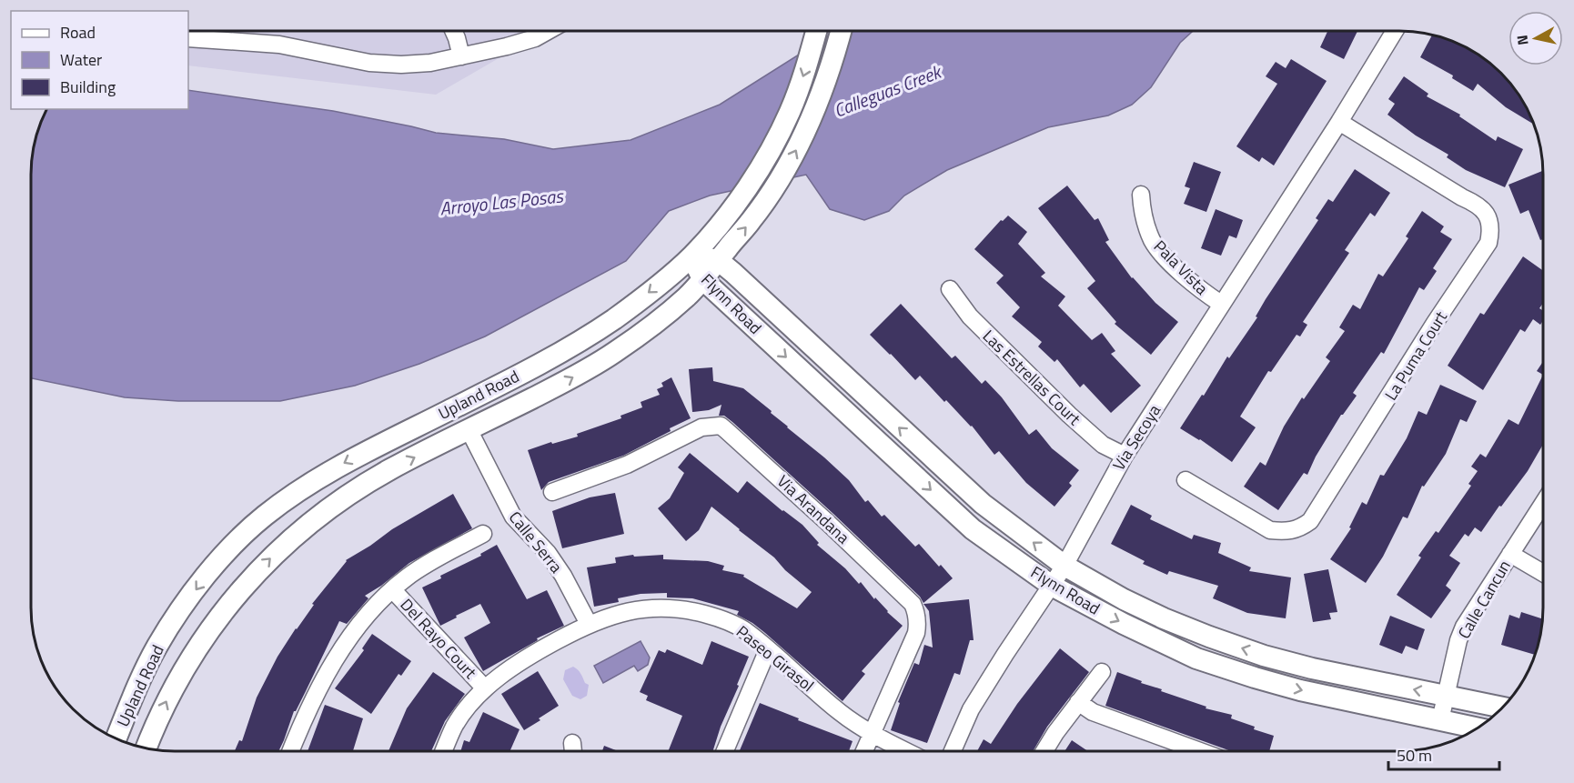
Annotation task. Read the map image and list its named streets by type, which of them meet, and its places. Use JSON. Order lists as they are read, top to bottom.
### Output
{
  "streets": {
    "main road": ["Flynn Road", "Upland Road"],
    "street": [
      "Pala Vista",
      "La Puma Court",
      "Las Estrellas Court",
      "Via Secoya",
      "Via Arandana",
      "Calle Serra",
      "Calle Cancun",
      "Del Rayo Court",
      "Paseo Girasol"
    ]
  },
  "crossings": [
    ["Pala Vista", "Via Secoya"],
    ["Flynn Road", "Upland Road"],
    ["Flynn Road", "Via Secoya"],
    ["Flynn Road", "Calle Cancun"],
    ["La Puma Court", "Via Secoya"],
    ["Las Estrellas Court", "Via Secoya"],
    ["Upland Road", "Calle Serra"],
    ["Via Arandana", "Paseo Girasol"],
    ["Calle Serra", "Paseo Girasol"],
    ["Del Rayo Court", "Paseo Girasol"]
  ],
  "water": ["Calleguas Creek", "Arroyo Las Posas"],
  "legend": ["Road", "Water", "Building"],
  "scale_bar": "50 m",
  "north": "left"
}
